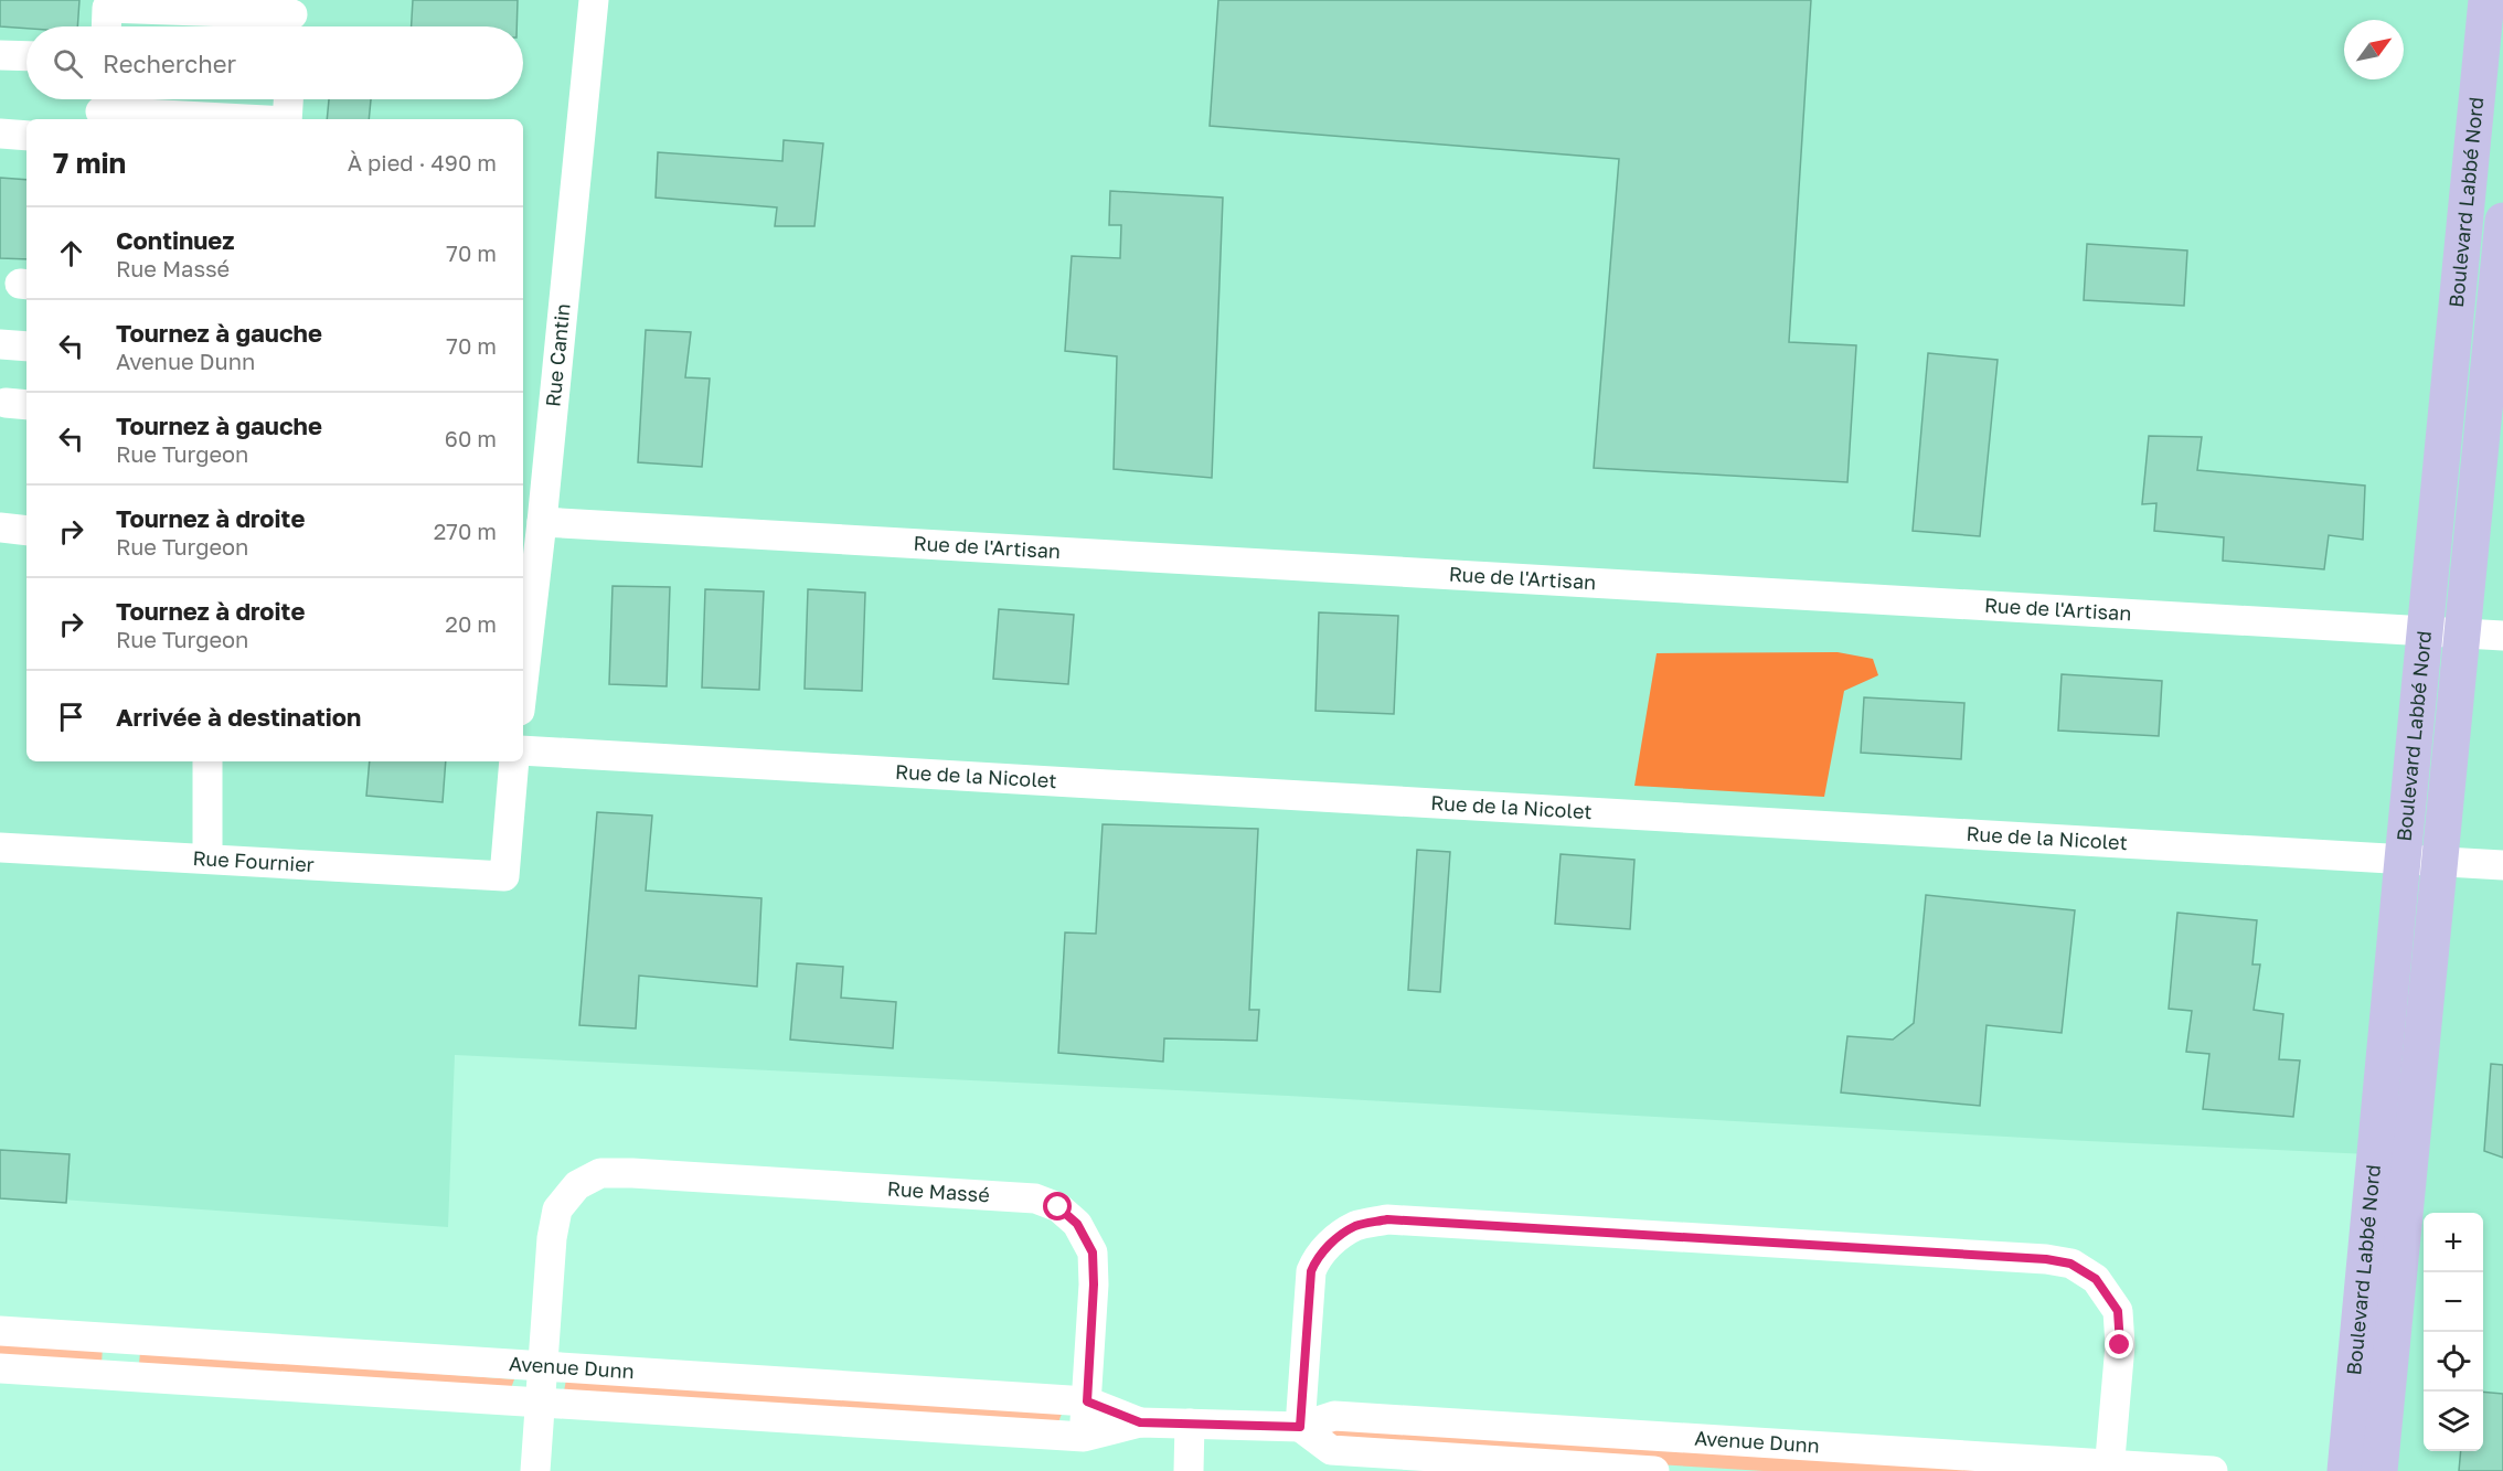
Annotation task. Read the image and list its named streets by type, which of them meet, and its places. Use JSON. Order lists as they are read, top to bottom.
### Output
{
  "streets": {
    "main road": ["Boulevard Labbé Nord"],
    "street": [
      "Rue Cantin",
      "Rue de l'Artisan",
      "Rue de la Nicolet",
      "Rue Fournier",
      "Rue Massé",
      "Avenue Dunn"
    ]
  },
  "crossings": [
    ["Boulevard Labbé Nord", "Rue de l'Artisan"],
    ["Boulevard Labbé Nord", "Rue de la Nicolet"],
    ["Rue Cantin", "Rue de l'Artisan"],
    ["Rue Massé", "Avenue Dunn"]
  ],
  "north": "top right",
  "page": {
    "search": "Rechercher",
    "heading": ["7 min", "À pied · 490 m"],
    "list": [
      ["Continuez", "Rue Massé", "70 m"],
      ["Tournez à gauche", "Avenue Dunn", "70 m"],
      ["Tournez à gauche", "Rue Turgeon", "60 m"],
      ["Tournez à droite", "Rue Turgeon", "270 m"],
      ["Tournez à droite", "Rue Turgeon", "20 m"],
      "Arrivée à destination"
    ],
    "map_buttons": ["+", "−"]
  }
}
